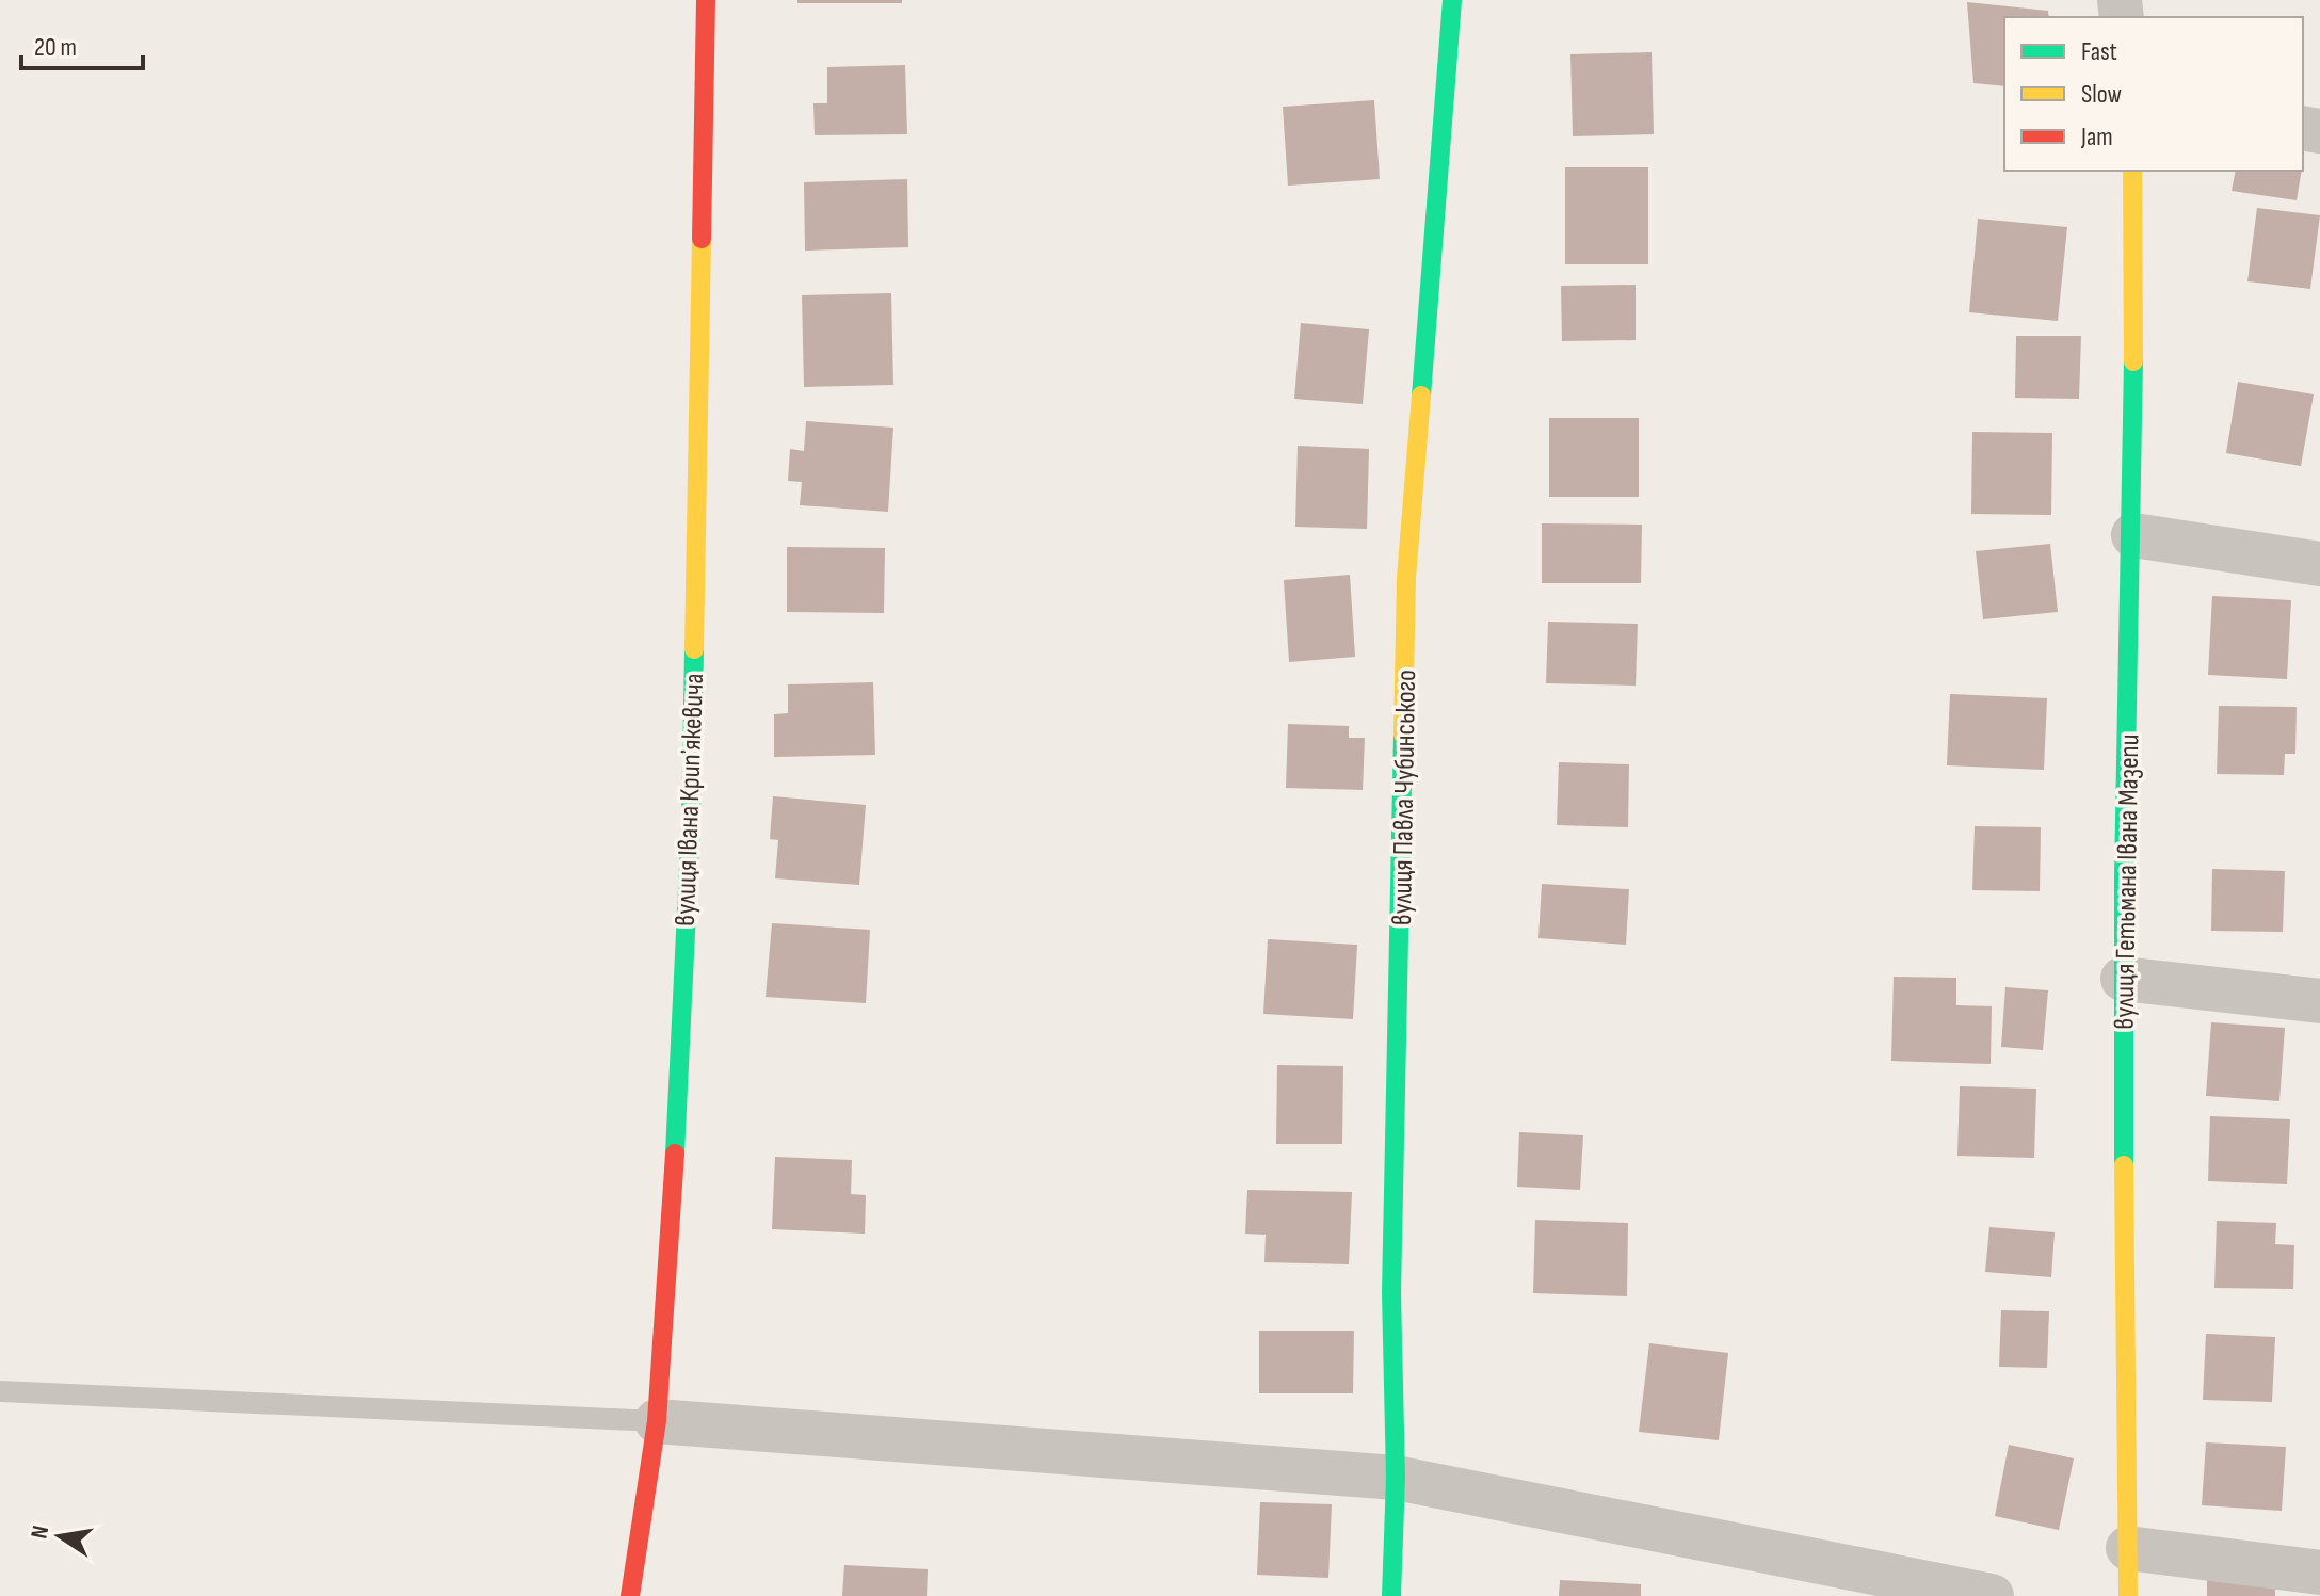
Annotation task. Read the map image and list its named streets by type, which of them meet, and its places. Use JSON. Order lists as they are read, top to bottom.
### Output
{
  "streets": {
    "street": ["вулиця Павла Чубинського", "вулиця Івана Крипʼякевича", "вулиця Гетьмана Івана Мазепи"]
  },
  "legend": ["Fast", "Slow", "Jam"],
  "scale_bar": "20 m",
  "north": "left"
}
